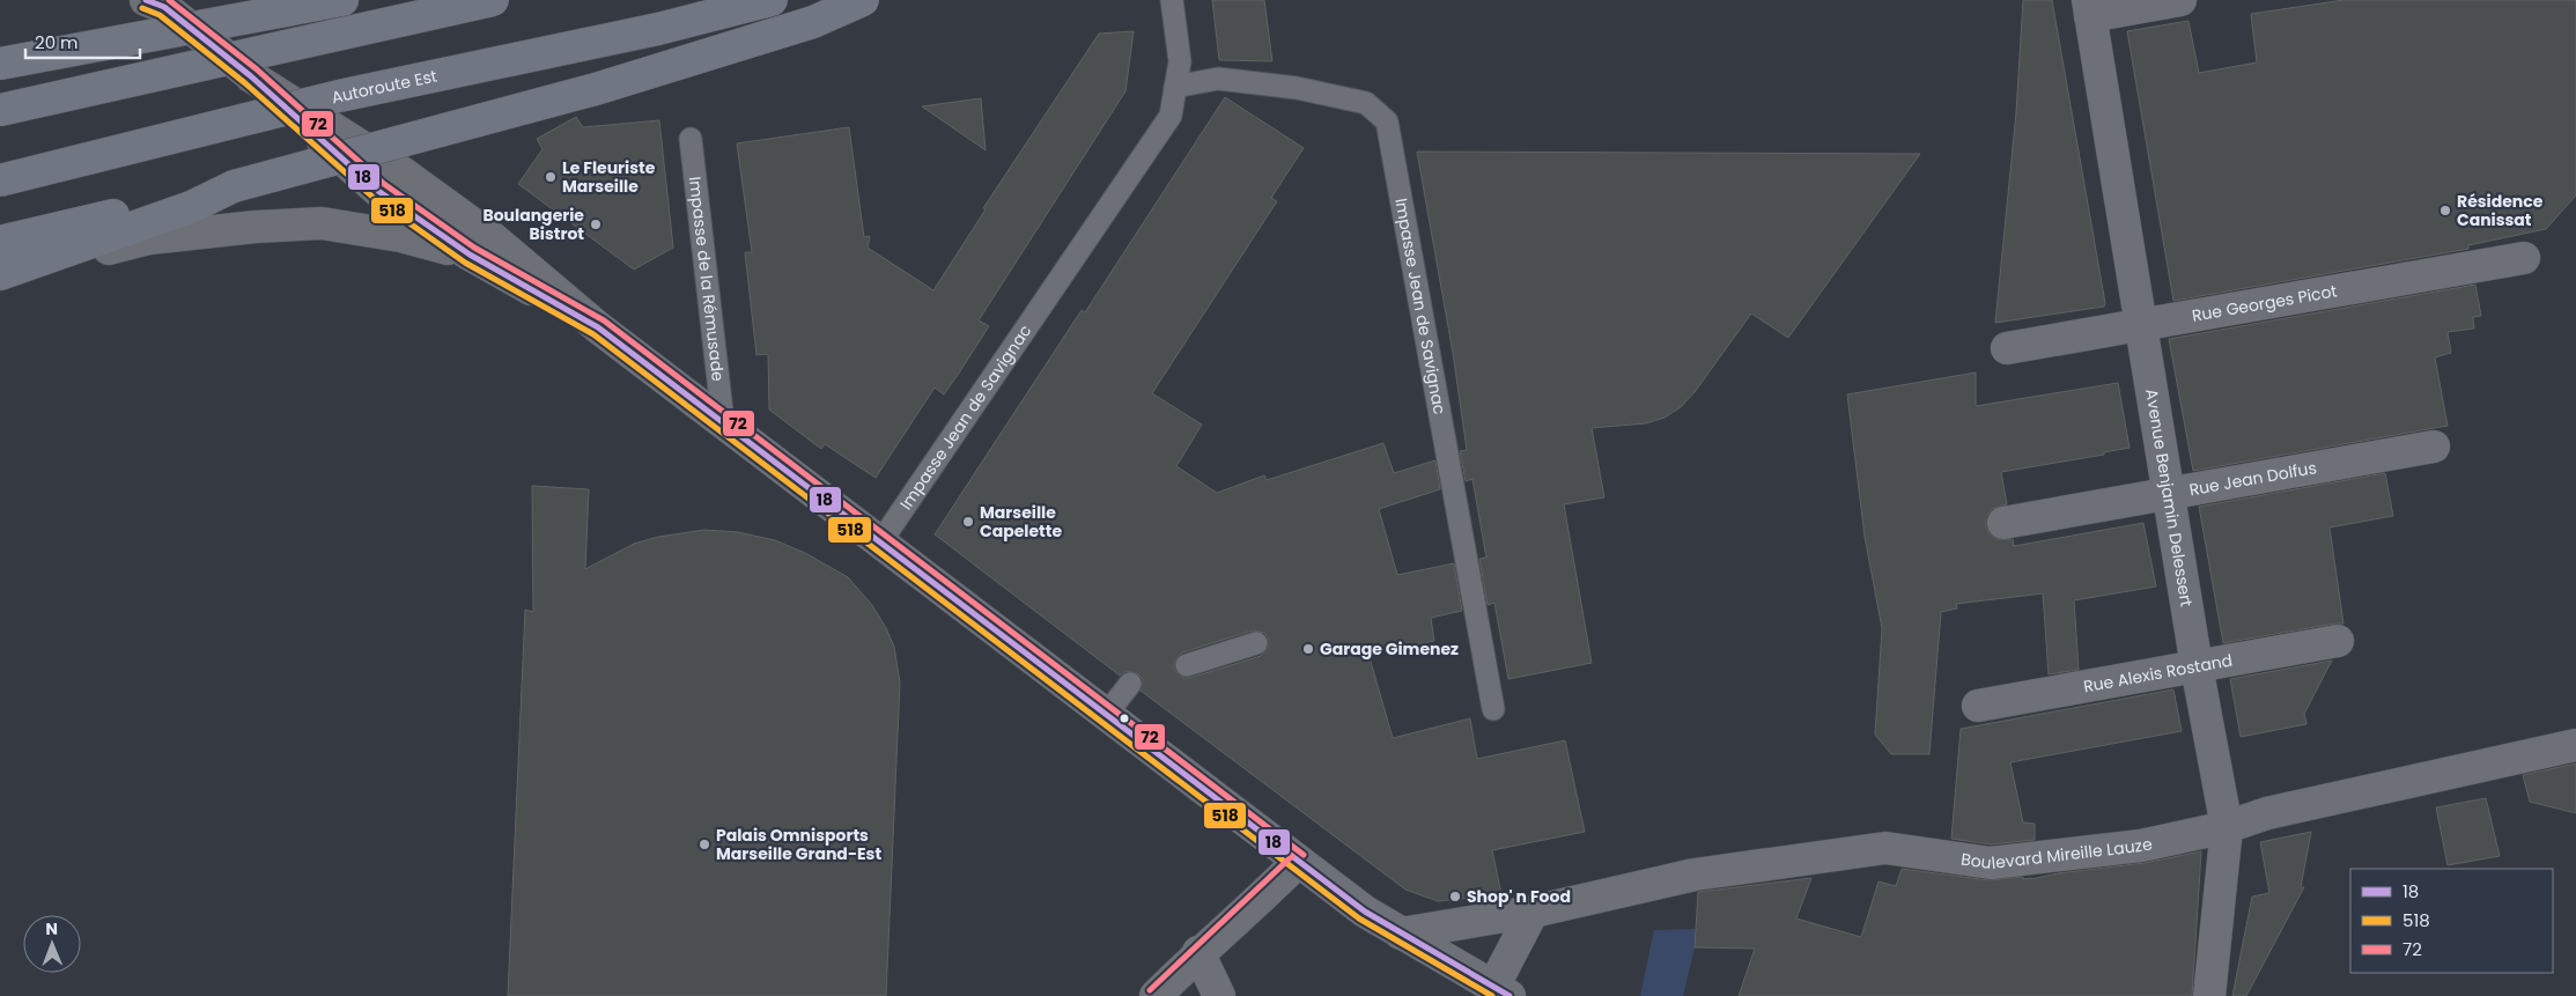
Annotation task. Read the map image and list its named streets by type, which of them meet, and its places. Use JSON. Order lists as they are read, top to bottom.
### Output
{
  "streets": {
    "highway": ["Autoroute Est"],
    "street": [
      "Rue Georges Picot",
      "Rue Jean Dolfus",
      "Avenue Benjamin Delessert",
      "Rue Alexis Rostand",
      "Boulevard Mireille Lauze"
    ],
    "lane": ["Impasse de la Rémusade", "Impasse Jean de Savignac"]
  },
  "crossings": [
    ["Rue Georges Picot", "Avenue Benjamin Delessert"],
    ["Rue Jean Dolfus", "Avenue Benjamin Delessert"],
    ["Avenue Benjamin Delessert", "Rue Alexis Rostand"],
    ["Avenue Benjamin Delessert", "Boulevard Mireille Lauze"]
  ],
  "places": [
    "Le Fleuriste Marseille",
    "Résidence Canissat",
    "Boulangerie Bistrot",
    "Marseille Capelette",
    "Garage Gimenez",
    "Palais Omnisports Marseille Grand-Est",
    "Shop' n Food"
  ],
  "lines": ["transit line 18", "transit line 72", "transit line 518"],
  "legend": ["18", "518", "72"],
  "scale_bar": "20 m",
  "north": "top"
}
